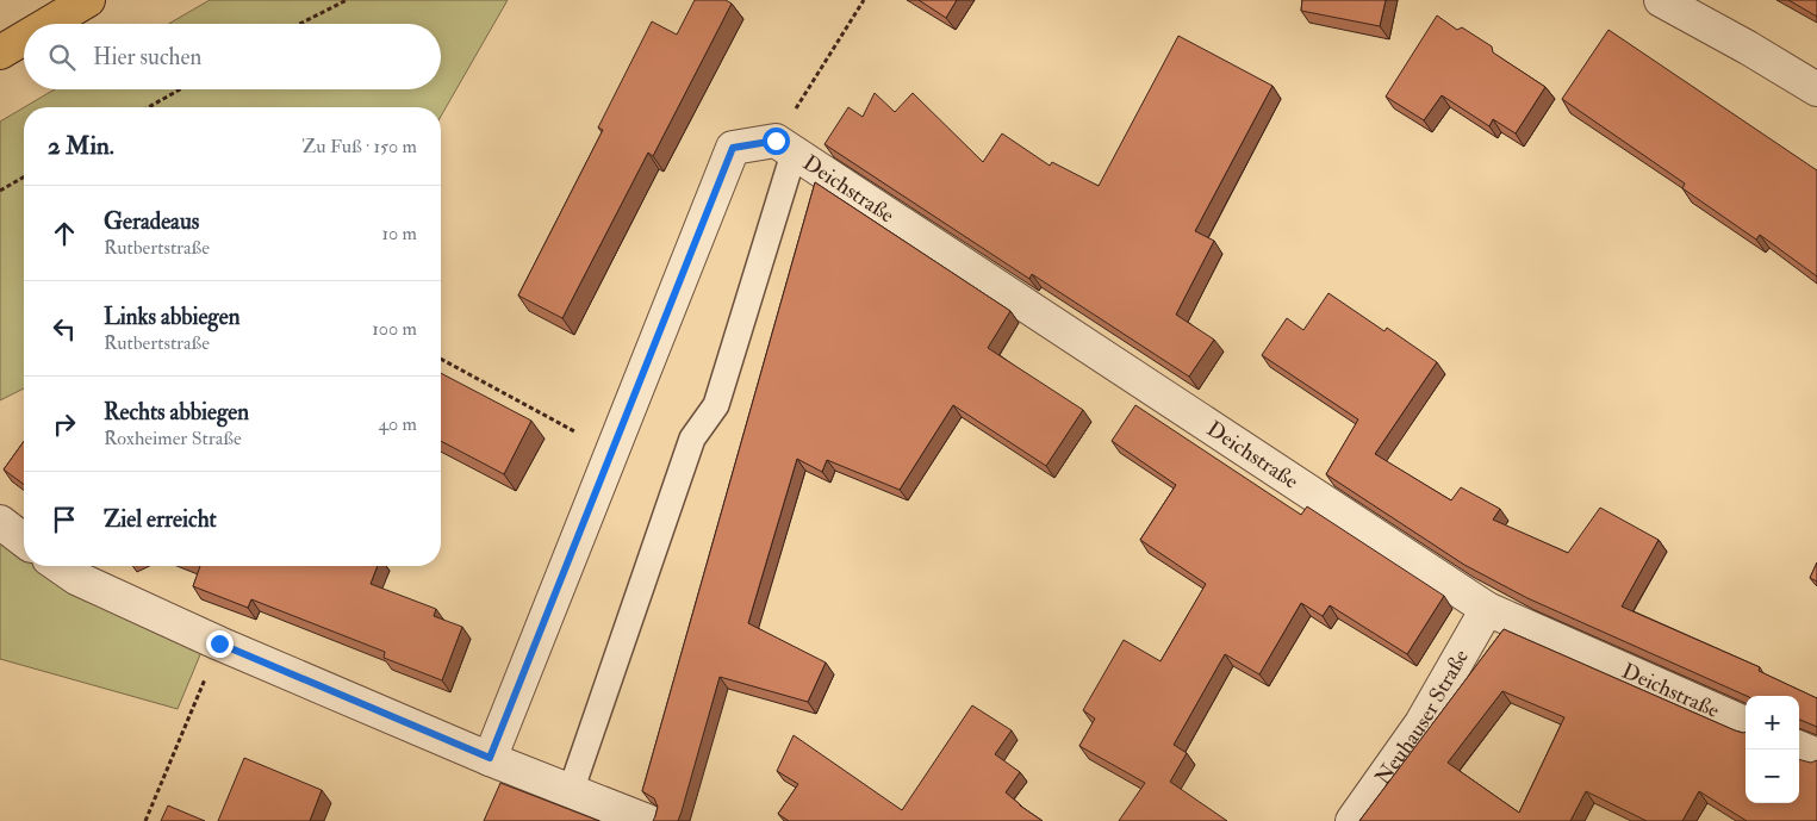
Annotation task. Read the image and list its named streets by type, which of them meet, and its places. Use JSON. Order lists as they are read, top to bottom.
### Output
{
  "streets": {
    "street": ["Deichstraße", "Neuhauser Straße"]
  },
  "crossings": [
    ["Deichstraße", "Neuhauser Straße"]
  ],
  "page": {
    "search": "Hier suchen",
    "heading": ["2 Min.", "Zu Fuß · 150 m"],
    "list": [
      ["Geradeaus", "Rutbertstraße", "10 m"],
      ["Links abbiegen", "Rutbertstraße", "100 m"],
      ["Rechts abbiegen", "Roxheimer Straße", "40 m"],
      "Ziel erreicht"
    ],
    "map_buttons": ["+", "−"]
  }
}
